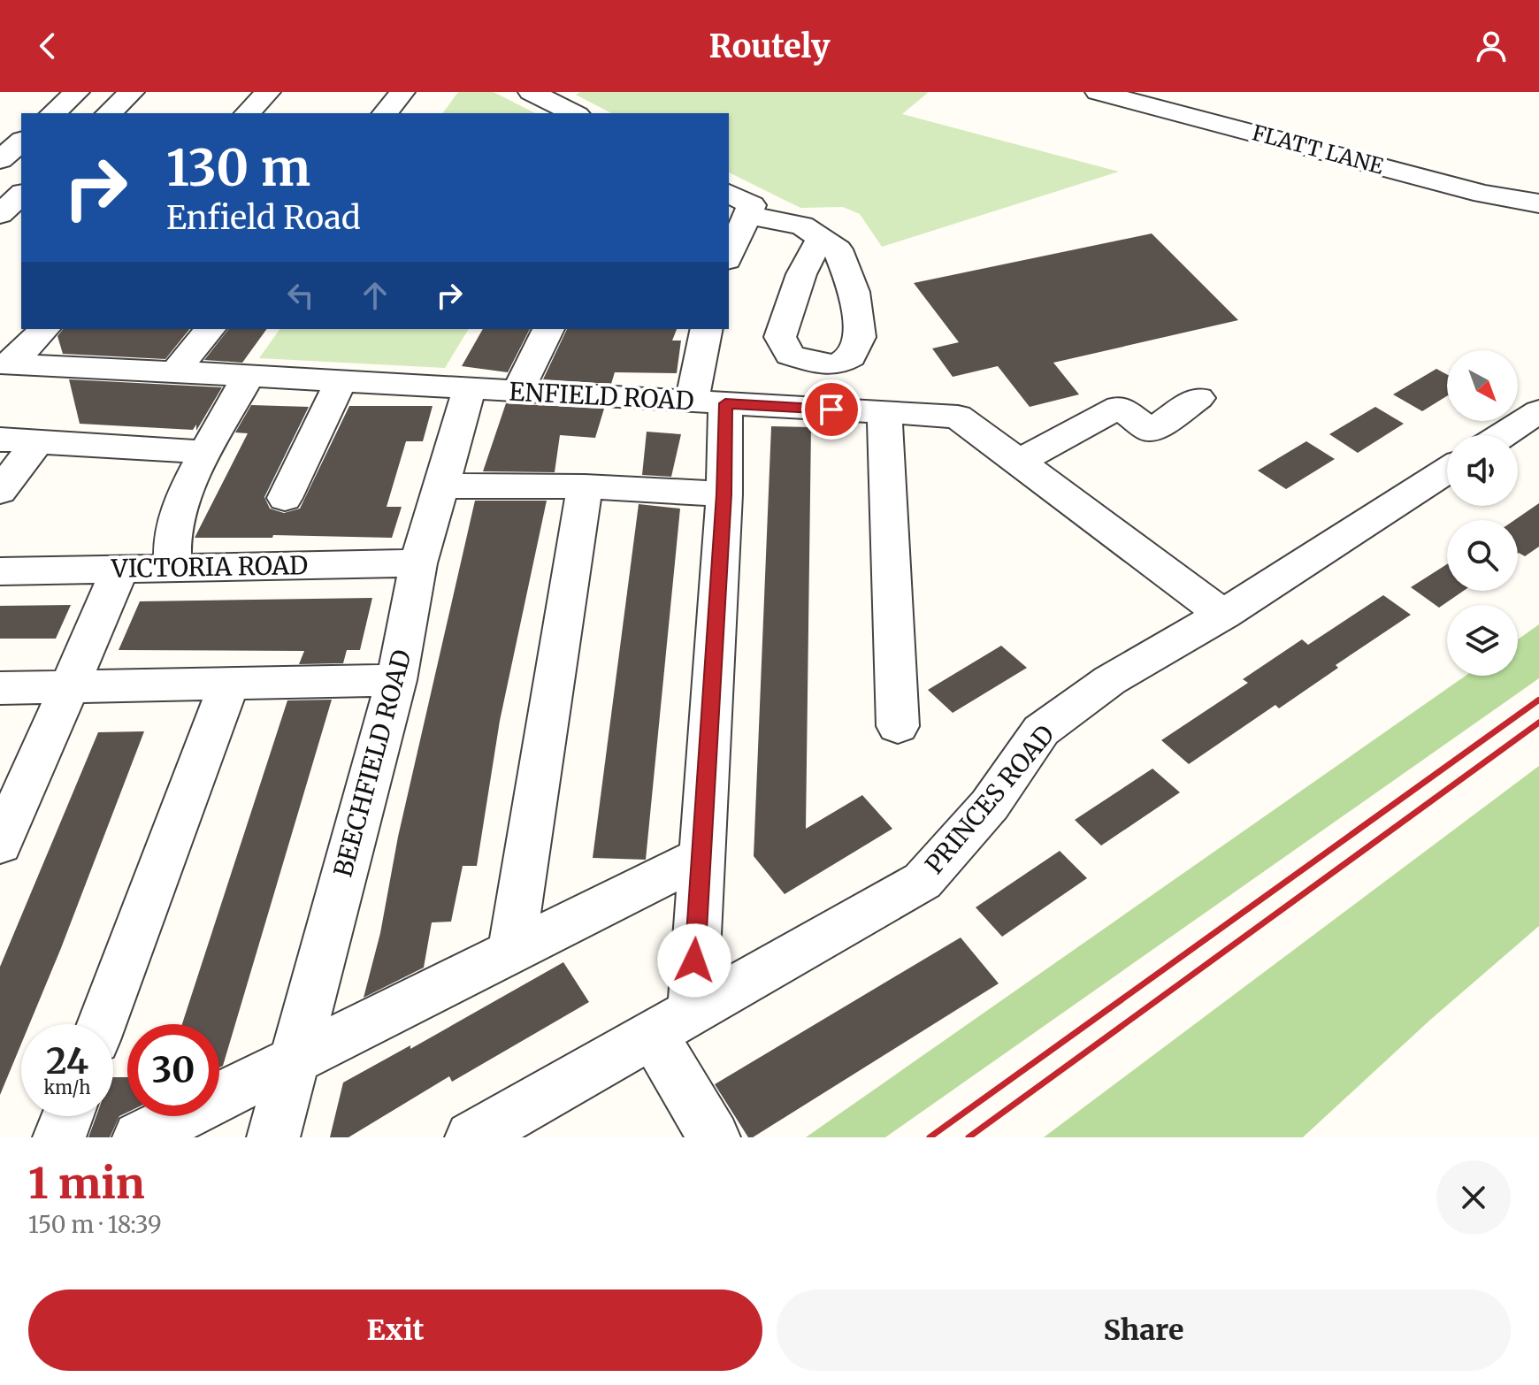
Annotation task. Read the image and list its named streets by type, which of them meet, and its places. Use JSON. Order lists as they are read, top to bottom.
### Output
{
  "streets": {
    "street": [
      "FLATT LANE",
      "ENFIELD ROAD",
      "VICTORIA ROAD",
      "BEECHFIELD ROAD",
      "PRINCES ROAD"
    ]
  },
  "crossings": [
    ["ENFIELD ROAD", "BEECHFIELD ROAD"],
    ["ENFIELD ROAD", "PRINCES ROAD"],
    ["VICTORIA ROAD", "BEECHFIELD ROAD"]
  ],
  "north": "bottom right",
  "page": {
    "header": "Routely",
    "turn": ["130 m", "Enfield Road"],
    "speed": "24 km/h",
    "limit": "30",
    "heading": ["1 min", "150 m · 18:39"],
    "buttons": ["Exit", "Share"]
  }
}
